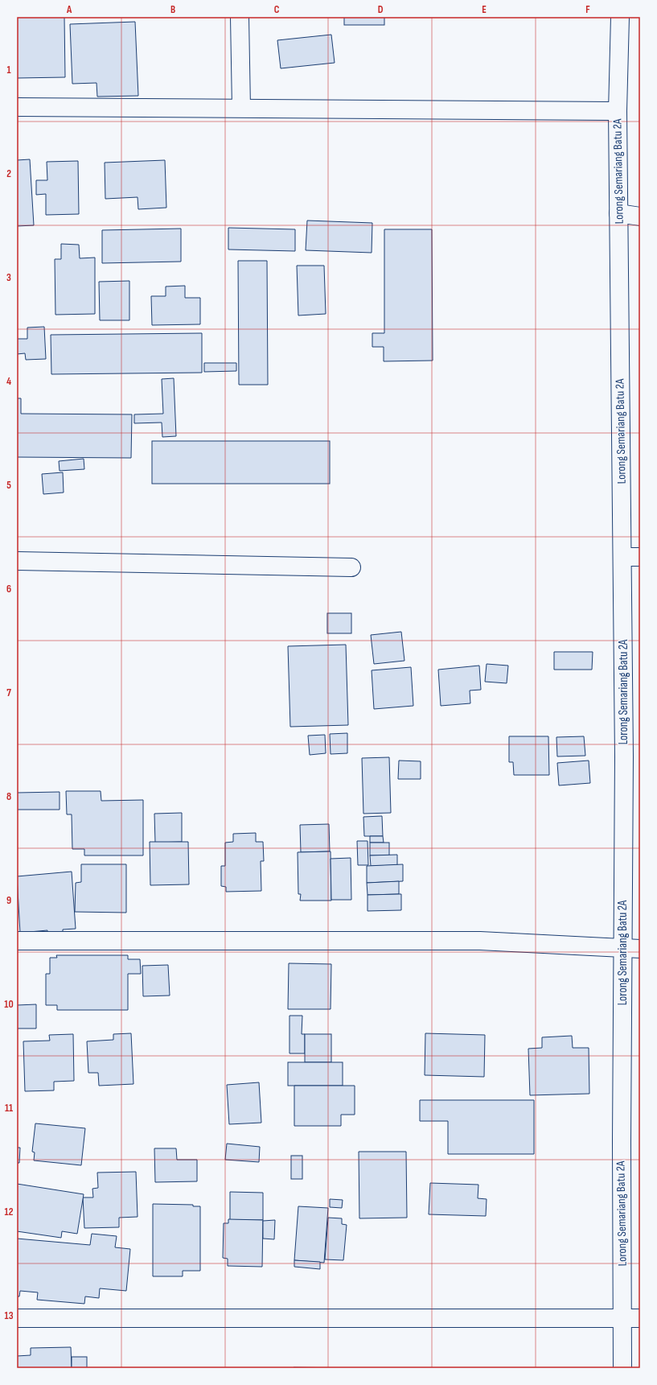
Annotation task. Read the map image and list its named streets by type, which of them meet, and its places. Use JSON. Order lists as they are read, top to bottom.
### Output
{
  "streets": {
    "street": ["Lorong Semariang Batu 2A"]
  },
  "grid": {
    "columns": [
      "A",
      "B",
      "C",
      "D",
      "E",
      "F"
    ],
    "rows": [
      "1",
      "2",
      "3",
      "4",
      "5",
      "6",
      "7",
      "8",
      "9",
      "10",
      "11",
      "12",
      "13"
    ]
  }
}
